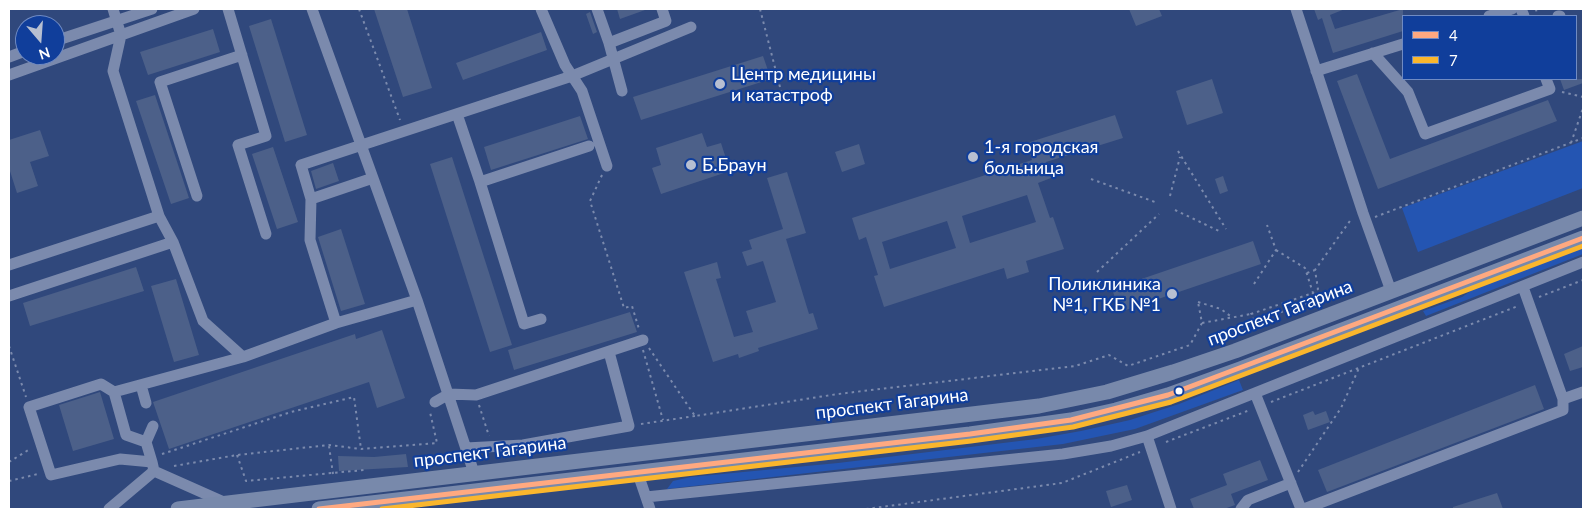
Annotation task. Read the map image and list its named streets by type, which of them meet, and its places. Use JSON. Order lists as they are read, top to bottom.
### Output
{
  "streets": {
    "main road": ["проспект Гагарина"]
  },
  "places": [
    "Центр медицины и катастроф",
    "1-я городская больница",
    "Б.Браун",
    "Поликлиника №1, ГКБ №1"
  ],
  "lines": ["transit line 4", "transit line 7"],
  "legend": ["4", "7"],
  "north": "bottom"
}
